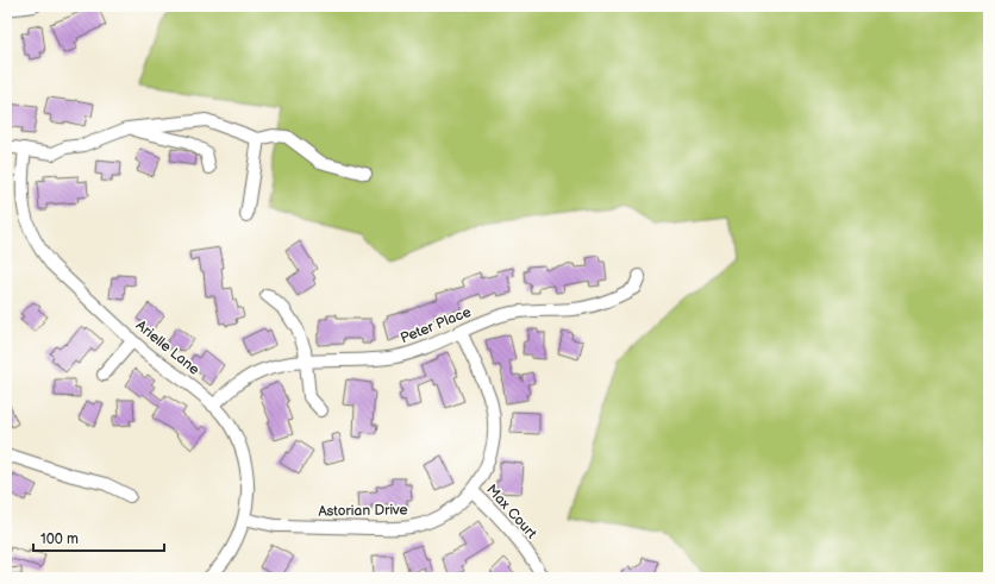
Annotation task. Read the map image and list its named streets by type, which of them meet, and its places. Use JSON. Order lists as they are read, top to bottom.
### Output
{
  "streets": {
    "street": [
      "Peter Place",
      "Arielle Lane",
      "Astorian Drive",
      "Max Court"
    ]
  },
  "crossings": [
    ["Peter Place", "Arielle Lane"],
    ["Peter Place", "Astorian Drive"],
    ["Arielle Lane", "Astorian Drive"],
    ["Astorian Drive", "Max Court"]
  ],
  "scale_bar": "100 m"
}
